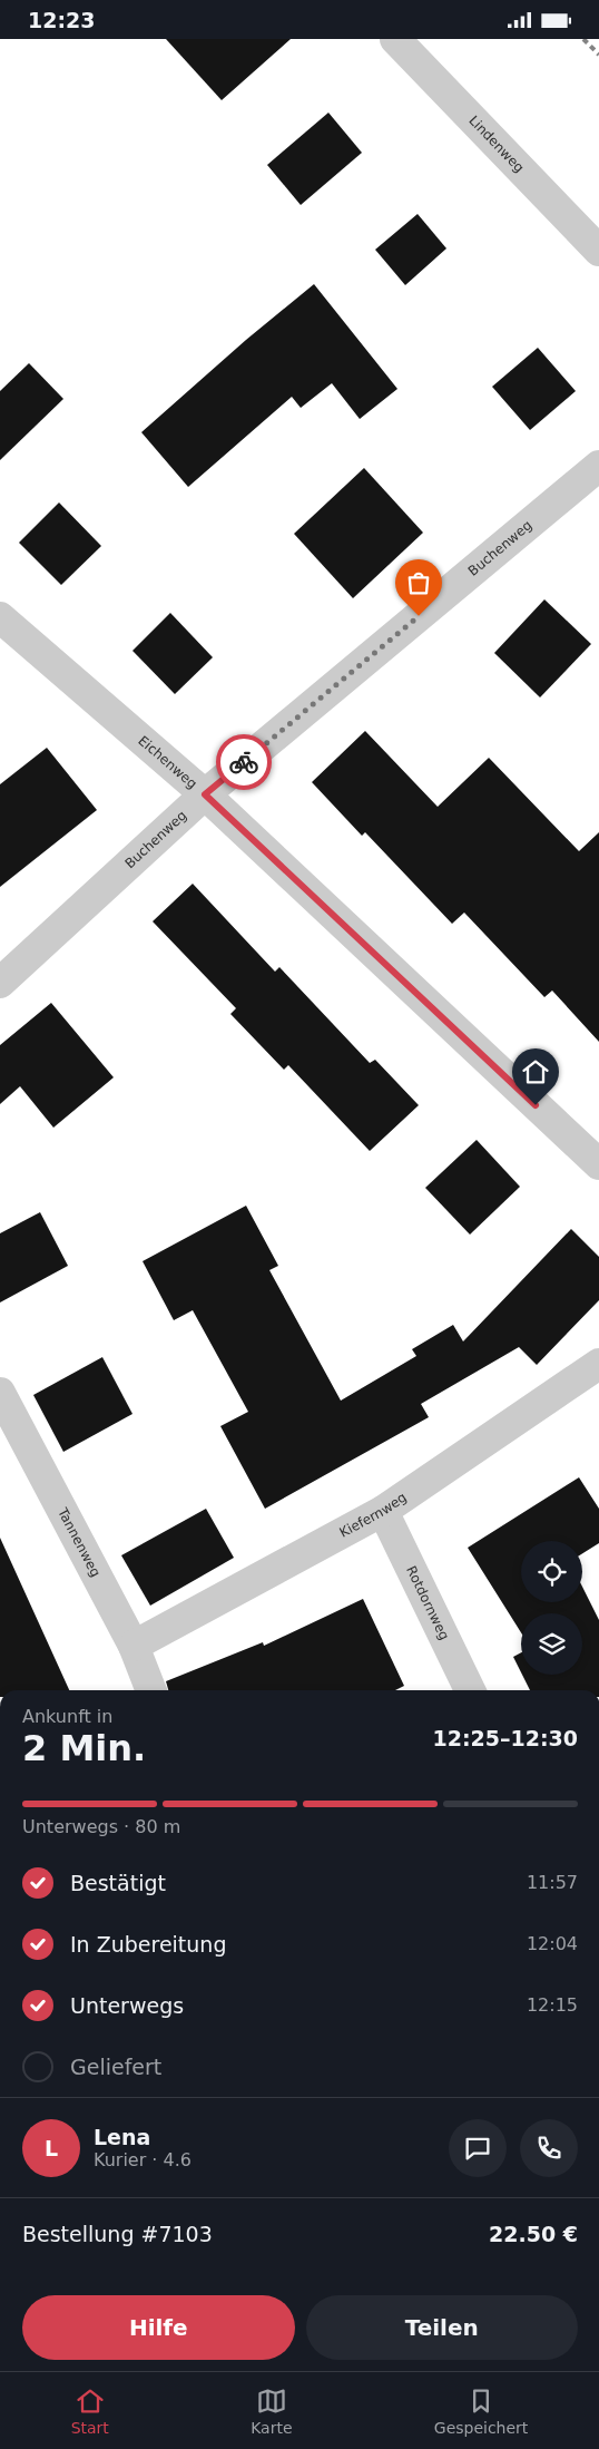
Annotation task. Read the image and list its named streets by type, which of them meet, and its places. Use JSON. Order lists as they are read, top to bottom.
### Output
{
  "streets": {
    "street": [
      "Lindenweg",
      "Buchenweg",
      "Eichenweg",
      "Kiefernweg",
      "Tannenweg",
      "Rotdornweg"
    ]
  },
  "crossings": [
    ["Buchenweg", "Eichenweg"],
    ["Kiefernweg", "Tannenweg"],
    ["Kiefernweg", "Rotdornweg"]
  ],
  "page": {
    "status": "12:23",
    "heading": ["2 Min.", "Ankunft in", "12:25–12:30"],
    "panel": [
      "Lena",
      "Kurier · 4.6",
      "Bestellung #7103",
      "22.50 €"
    ],
    "bar": "Unterwegs · 80 m",
    "list": [
      ["Bestätigt", "11:57"],
      ["In Zubereitung", "12:04"],
      ["Unterwegs", "12:15"],
      "Geliefert"
    ],
    "round": "L",
    "buttons": ["Hilfe", "Teilen"],
    "tabs": ["Start", "Karte", "Gespeichert"]
  }
}
